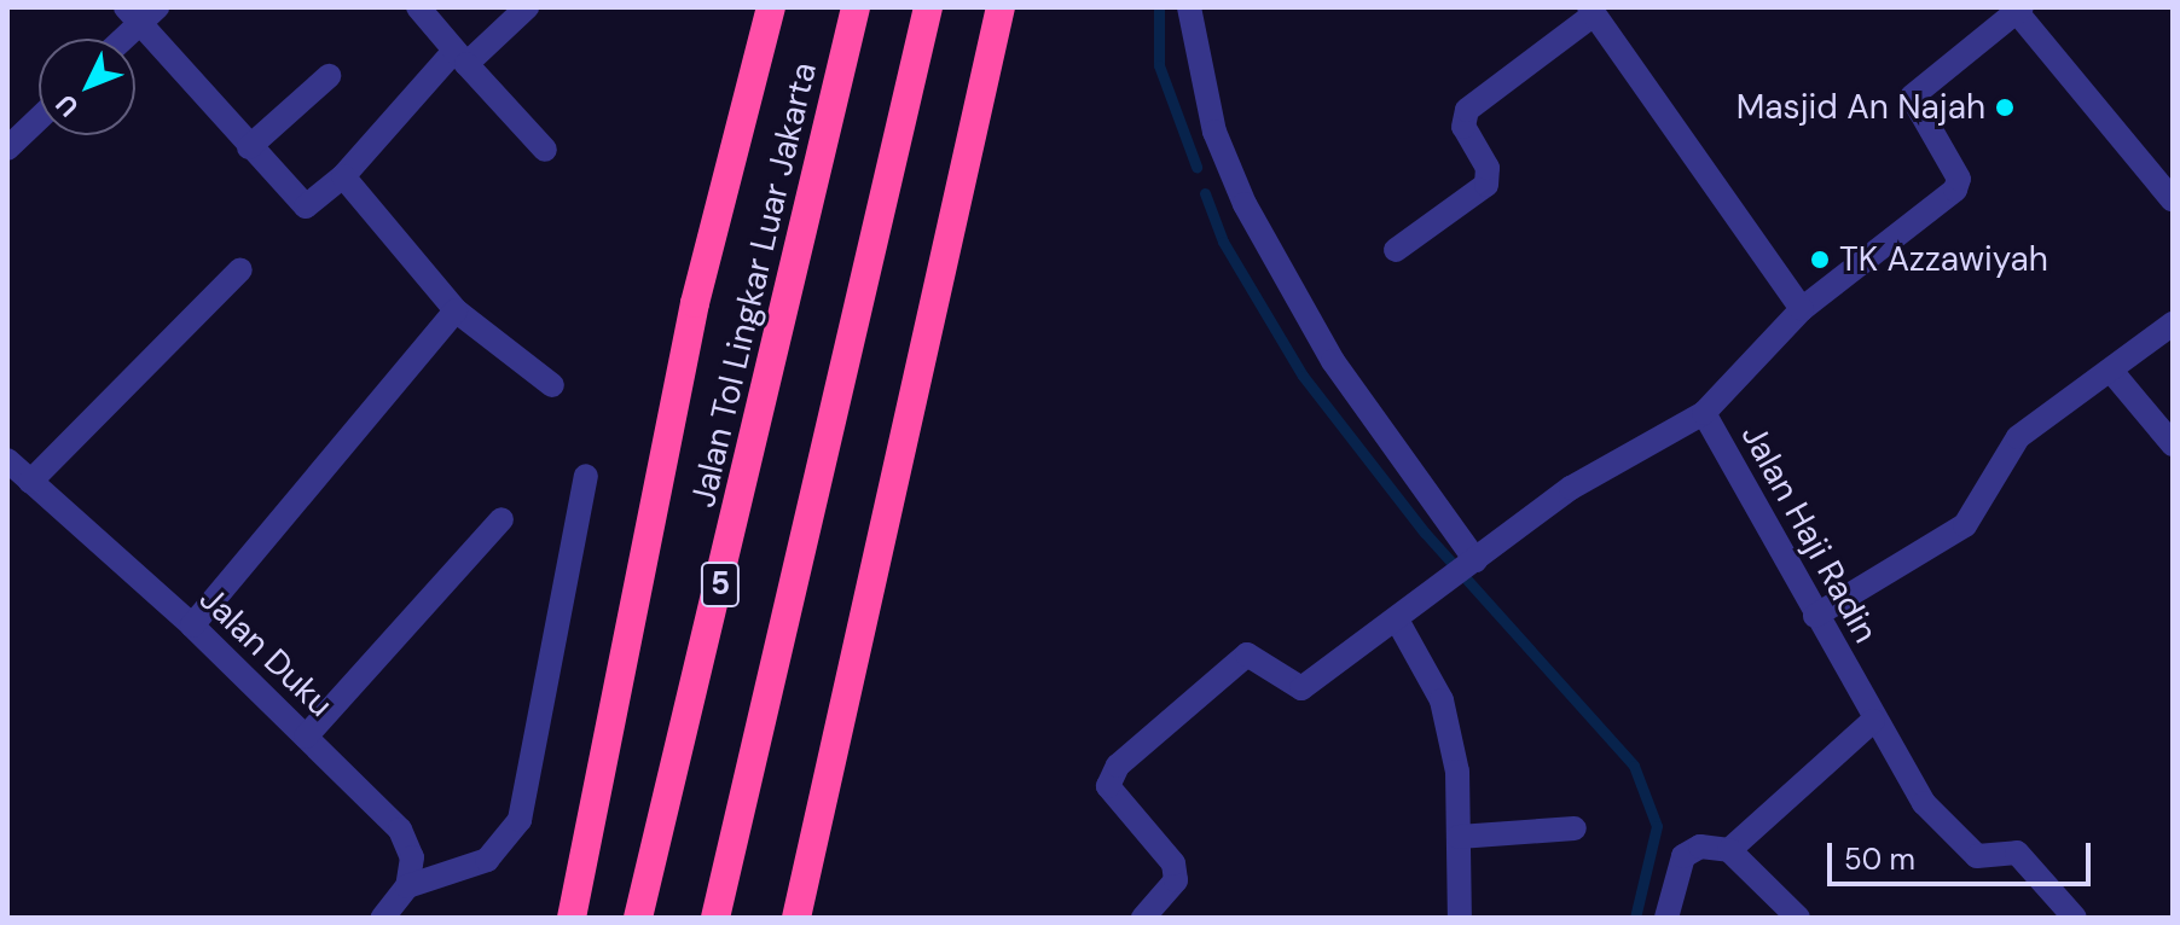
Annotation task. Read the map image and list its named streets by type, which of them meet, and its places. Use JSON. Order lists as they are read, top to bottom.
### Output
{
  "streets": {
    "highway": ["Jalan Tol Lingkar Luar Jakarta", "5"],
    "street": ["Jalan Haji Radin", "Jalan Duku"]
  },
  "places": ["Masjid An Najah", "TK Azzawiyah"],
  "scale_bar": "50 m",
  "north": "bottom left"
}
